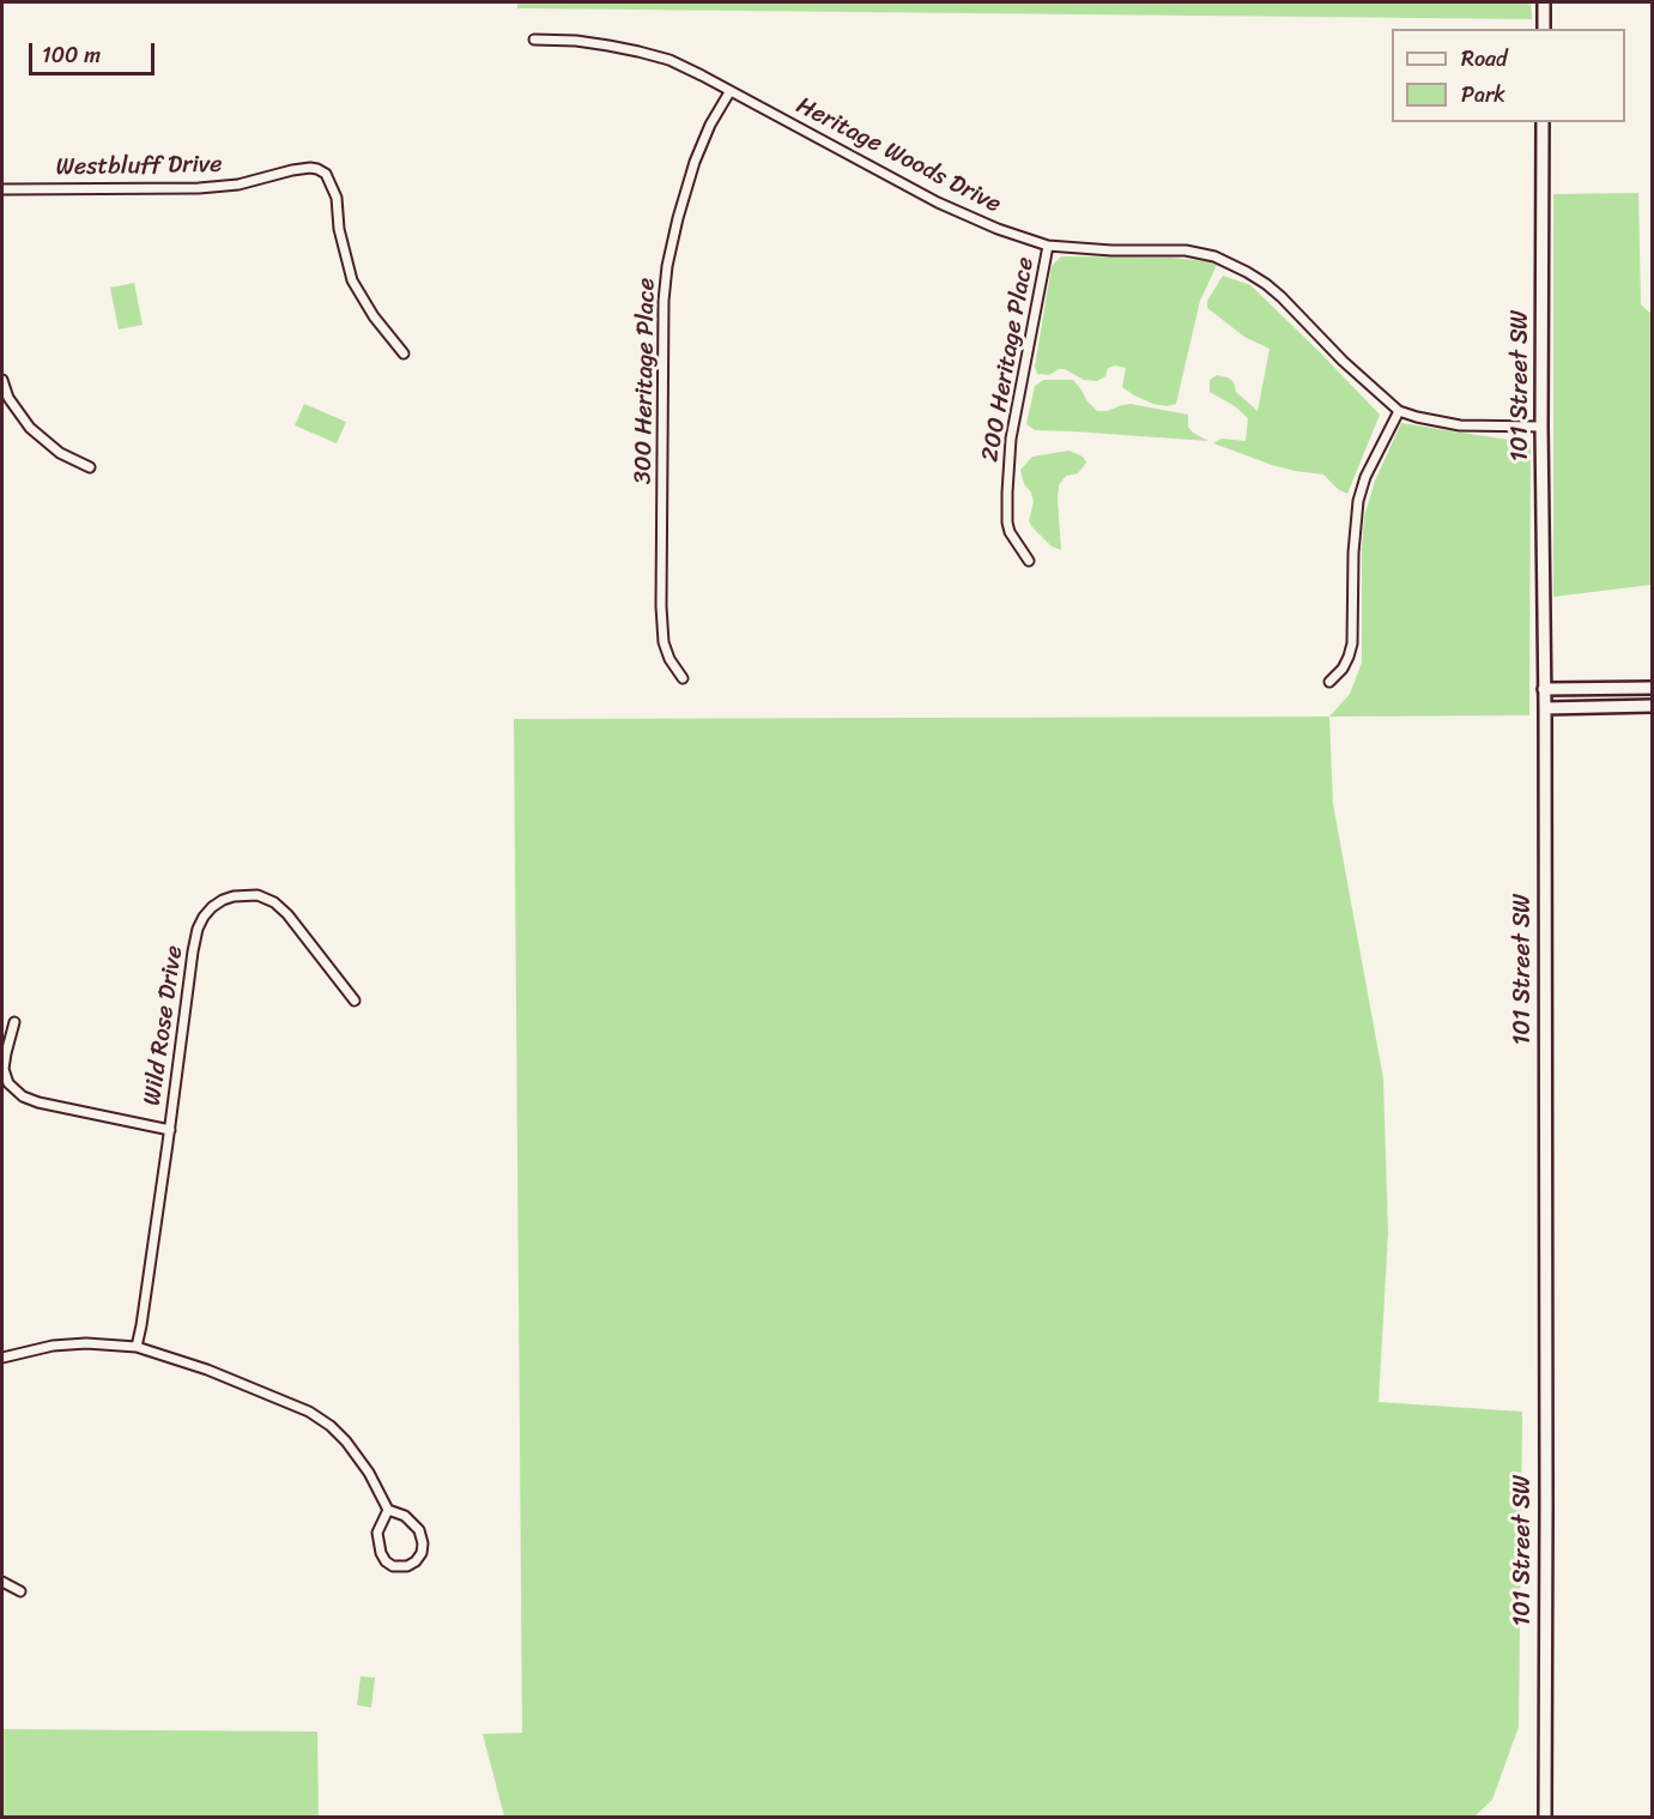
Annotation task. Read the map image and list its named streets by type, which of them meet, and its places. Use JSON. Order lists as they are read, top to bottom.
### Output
{
  "streets": {
    "street": [
      "Heritage Woods Drive",
      "Westbluff Drive",
      "200 Heritage Place",
      "300 Heritage Place",
      "101 Street SW",
      "Wild Rose Drive"
    ]
  },
  "crossings": [
    ["Heritage Woods Drive", "200 Heritage Place"],
    ["Heritage Woods Drive", "300 Heritage Place"],
    ["Heritage Woods Drive", "101 Street SW"]
  ],
  "legend": ["Road", "Park"],
  "scale_bar": "100 m"
}
